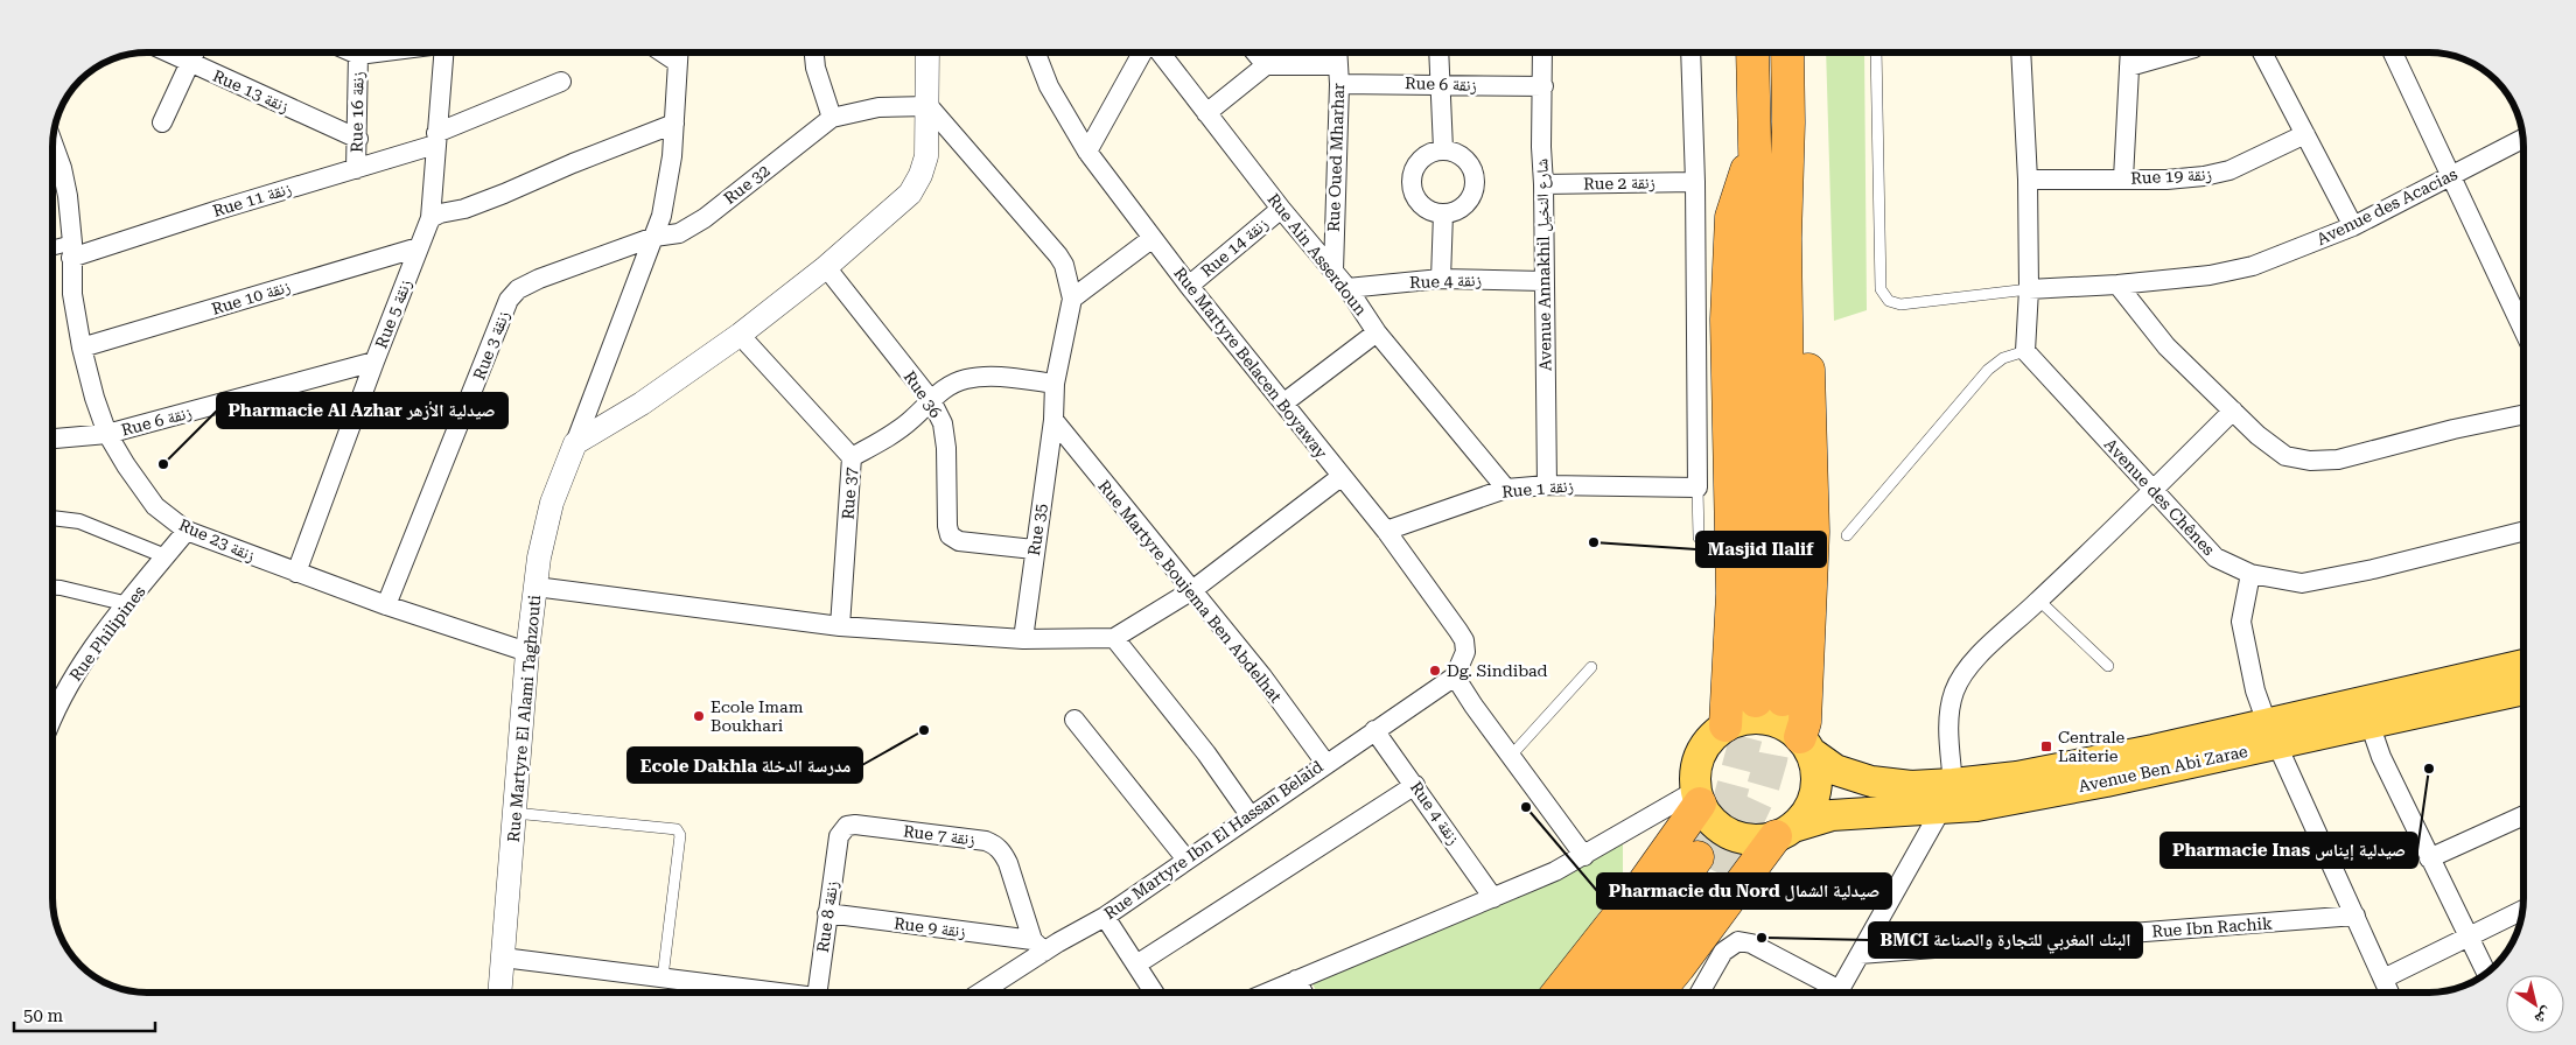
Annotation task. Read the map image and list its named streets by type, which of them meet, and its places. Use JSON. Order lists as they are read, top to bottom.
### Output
{
  "streets": {
    "main road": ["Avenue Ben Abi Zarae"],
    "street": [
      "Rue 6 زنقة",
      "Rue 13 زنقة",
      "Rue 16 زنقة",
      "Rue Oued Mharhar",
      "Rue 19 زنقة",
      "Rue 2 زنقة",
      "Rue 32",
      "Rue 11 زنقة",
      "Avenue des Acacias",
      "Rue 14 زنقة",
      "Rue Ain Asserdoun",
      "Avenue Annakhil شارع النخيل",
      "Rue 4 زنقة",
      "Rue 10 زنقة",
      "Rue 5 زنقة",
      "Rue 3 زنقة",
      "Rue Martyre Belacen Boyaway",
      "Rue 36",
      "Rue 1 زنقة",
      "Rue 37",
      "Avenue des Chênes",
      "Rue 35",
      "Rue 23 زنقة",
      "Rue Martyre Boujema Ben Abdelhat",
      "Rue Philipines",
      "Rue Martyre El Alami Taghzouti",
      "Rue 7 زنقة",
      "Rue Martyre Ibn El Hassan Belaid",
      "Rue 8 زنقة",
      "Rue 9 زنقة",
      "Rue Ibn Rachik"
    ]
  },
  "crossings": [
    ["Rue 6 زنقة", "Rue Oued Mharhar"],
    ["Rue 6 زنقة", "Avenue Annakhil شارع النخيل"],
    ["Rue 6 زنقة", "Rue 5 زنقة"],
    ["Rue 6 زنقة", "Rue 23 زنقة"],
    ["Rue 13 زنقة", "Rue 16 زنقة"],
    ["Rue 16 زنقة", "Rue 11 زنقة"],
    ["Rue Oued Mharhar", "Rue Ain Asserdoun"],
    ["Rue 2 زنقة", "Avenue Annakhil شارع النخيل"],
    ["Rue 32", "Rue 3 زنقة"],
    ["Rue 11 زنقة", "Rue 5 زنقة"],
    ["Rue 11 زنقة", "Rue 23 زنقة"],
    ["Rue 14 زنقة", "Rue Ain Asserdoun"],
    ["Rue 14 زنقة", "Rue Martyre Belacen Boyaway"],
    ["Rue Ain Asserdoun", "Rue 4 زنقة"],
    ["Rue Ain Asserdoun", "Rue 1 زنقة"],
    ["Avenue Annakhil شارع النخيل", "Rue 4 زنقة"],
    ["Avenue Annakhil شارع النخيل", "Rue 1 زنقة"],
    ["Rue 4 زنقة", "Rue Martyre Ibn El Hassan Belaid"],
    ["Rue 10 زنقة", "Rue 5 زنقة"],
    ["Rue 10 زنقة", "Rue 23 زنقة"],
    ["Rue 5 زنقة", "Rue 23 زنقة"],
    ["Rue 3 زنقة", "Rue 23 زنقة"],
    ["Rue Martyre Belacen Boyaway", "Rue 1 زنقة"],
    ["Rue Martyre Belacen Boyaway", "Rue Martyre Ibn El Hassan Belaid"],
    ["Rue 36", "Rue 35"],
    ["Rue 35", "Rue Martyre Boujema Ben Abdelhat"],
    ["Rue 23 زنقة", "Rue Philipines"],
    ["Rue 23 زنقة", "Rue Martyre El Alami Taghzouti"],
    ["Rue Martyre Boujema Ben Abdelhat", "Rue Martyre Ibn El Hassan Belaid"],
    ["Rue 7 زنقة", "Rue Martyre Ibn El Hassan Belaid"],
    ["Rue 7 زنقة", "Rue 8 زنقة"],
    ["Rue 7 زنقة", "Rue 9 زنقة"],
    ["Rue Martyre Ibn El Hassan Belaid", "Rue 9 زنقة"],
    ["Rue 8 زنقة", "Rue 9 زنقة"]
  ],
  "places": {
    "other": [
      "Pharmacie Al Azhar صيدلية الأزهر",
      "Masjid Ilalif",
      "Dg. Sindibad",
      "Ecole Imam Boukhari",
      "Ecole Dakhla مدرسة الدخلة",
      "Pharmacie Inas صيدلية إيناس",
      "Pharmacie du Nord صيدلية الشمال",
      "BMCI البنك المغربي للتجارة والصناعة"
    ],
    "transit": ["Centrale Laiterie"]
  },
  "scale_bar": "50 m",
  "north": "bottom right"
}
